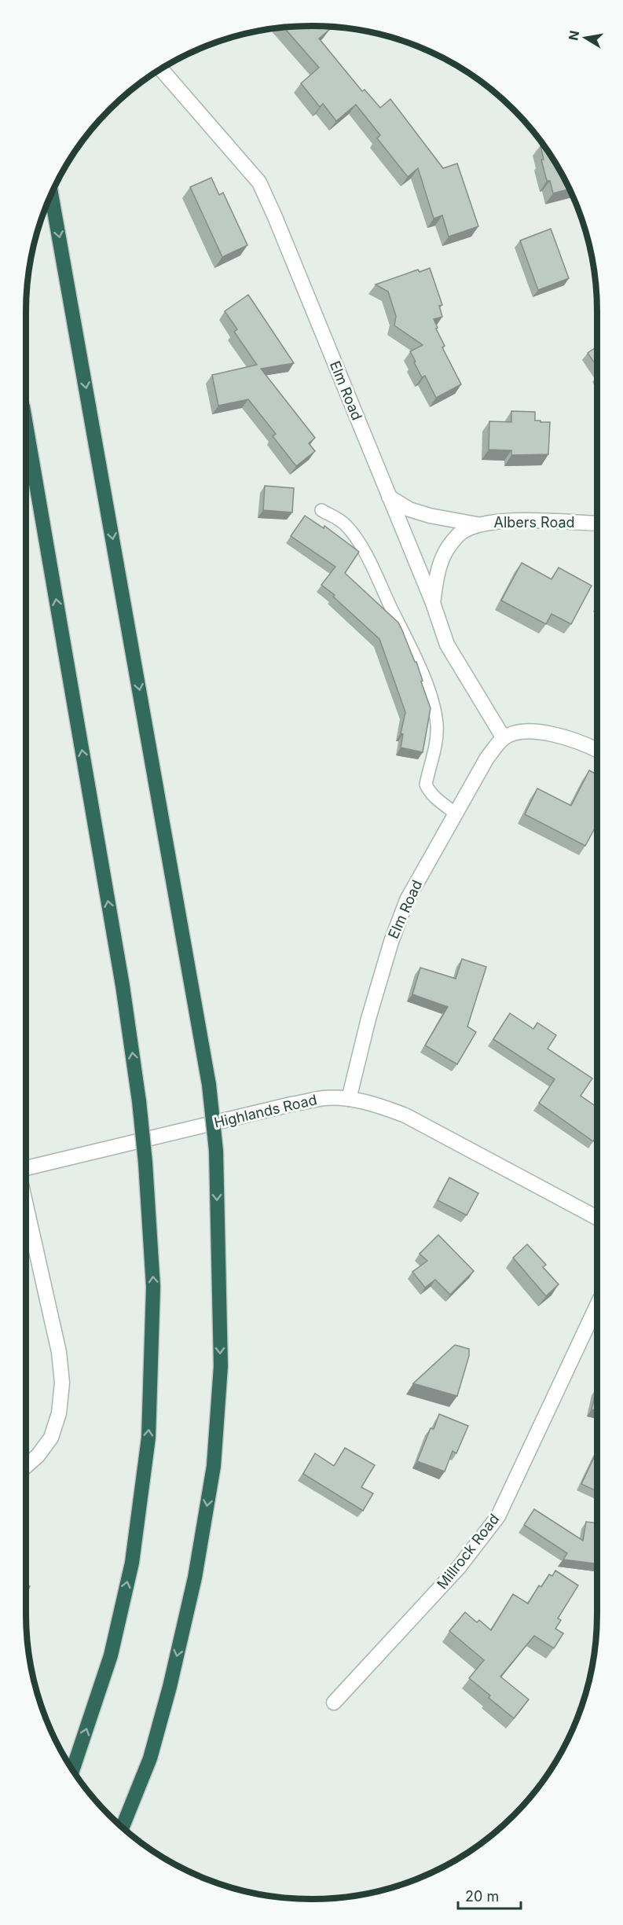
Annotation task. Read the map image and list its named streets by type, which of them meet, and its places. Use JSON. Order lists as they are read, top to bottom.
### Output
{
  "streets": {
    "street": [
      "Elm Road",
      "Albers Road",
      "Highlands Road",
      "Millrock Road"
    ]
  },
  "crossings": [
    ["Elm Road", "Albers Road"],
    ["Elm Road", "Highlands Road"]
  ],
  "scale_bar": "20 m",
  "north": "left"
}
